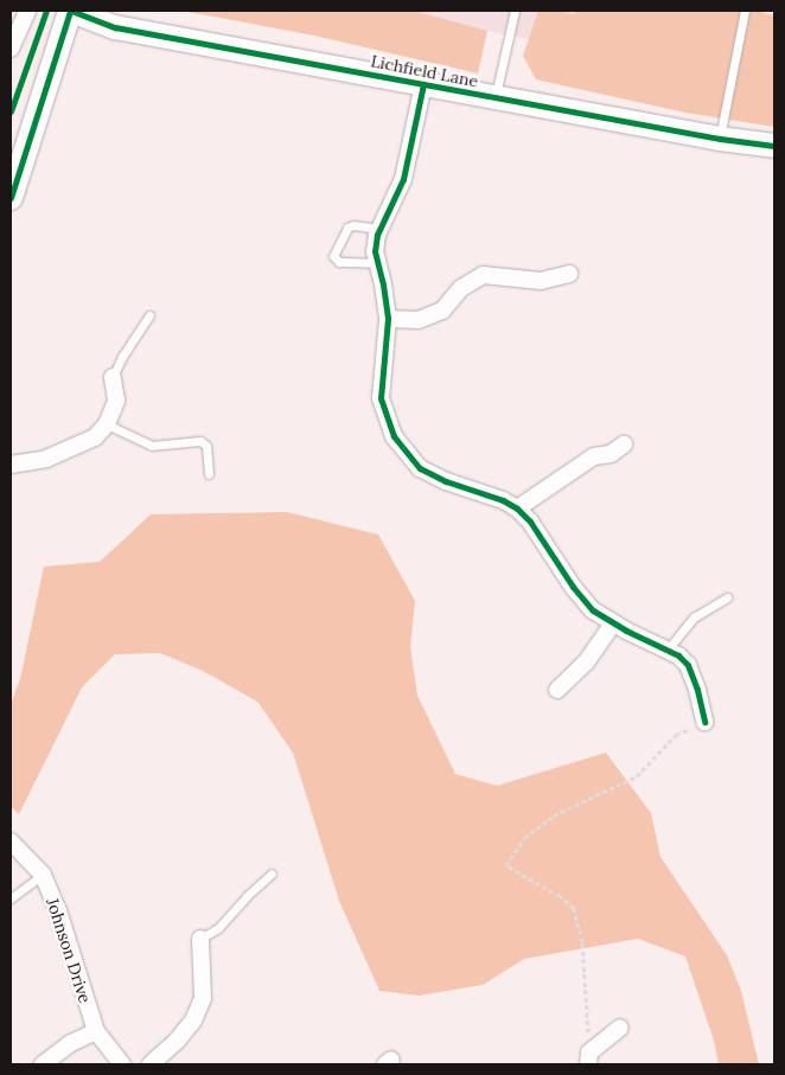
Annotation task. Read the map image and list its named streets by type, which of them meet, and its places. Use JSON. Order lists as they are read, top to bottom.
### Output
{
  "streets": {
    "street": ["Lichfield Lane", "Johnson Drive"]
  }
}
